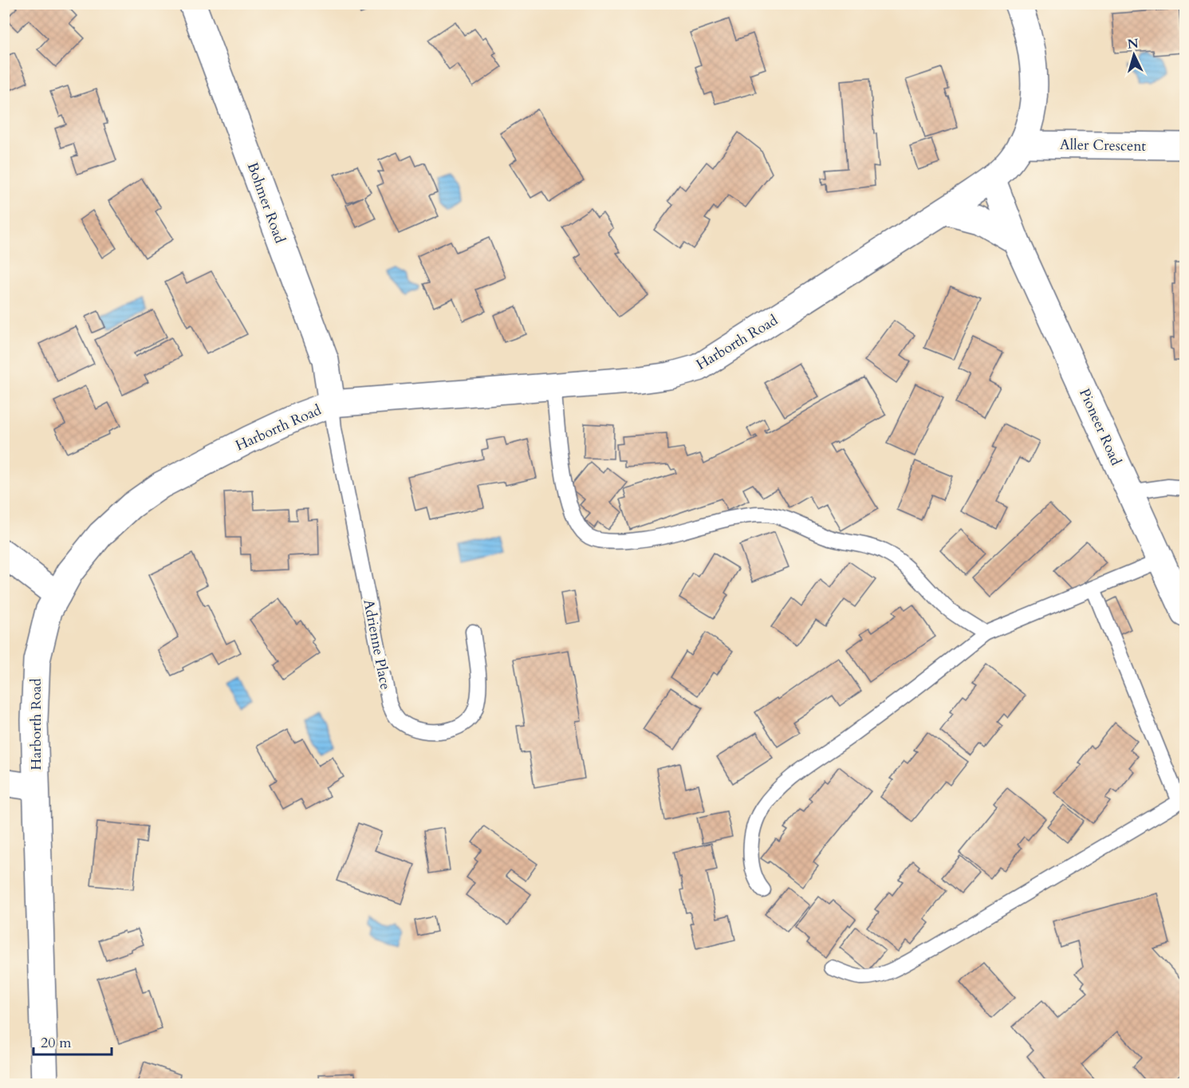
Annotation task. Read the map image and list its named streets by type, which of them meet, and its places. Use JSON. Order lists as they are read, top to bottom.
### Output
{
  "streets": {
    "street": [
      "Aller Crescent",
      "Bohmer Road",
      "Harborth Road",
      "Pioneer Road"
    ],
    "lane": ["Adrienne Place"]
  },
  "crossings": [
    ["Aller Crescent", "Harborth Road"],
    ["Bohmer Road", "Harborth Road"],
    ["Bohmer Road", "Adrienne Place"],
    ["Harborth Road", "Pioneer Road"],
    ["Harborth Road", "Adrienne Place"]
  ],
  "scale_bar": "20 m",
  "north": "top"
}
